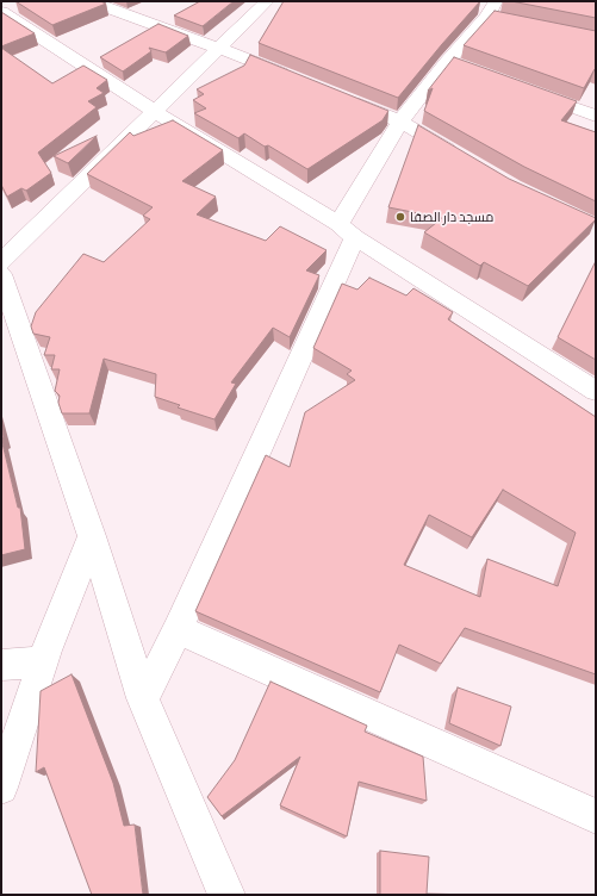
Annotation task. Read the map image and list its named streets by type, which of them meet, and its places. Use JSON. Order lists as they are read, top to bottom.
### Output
{
  "places": ["مسجد دار الصفا"]
}
